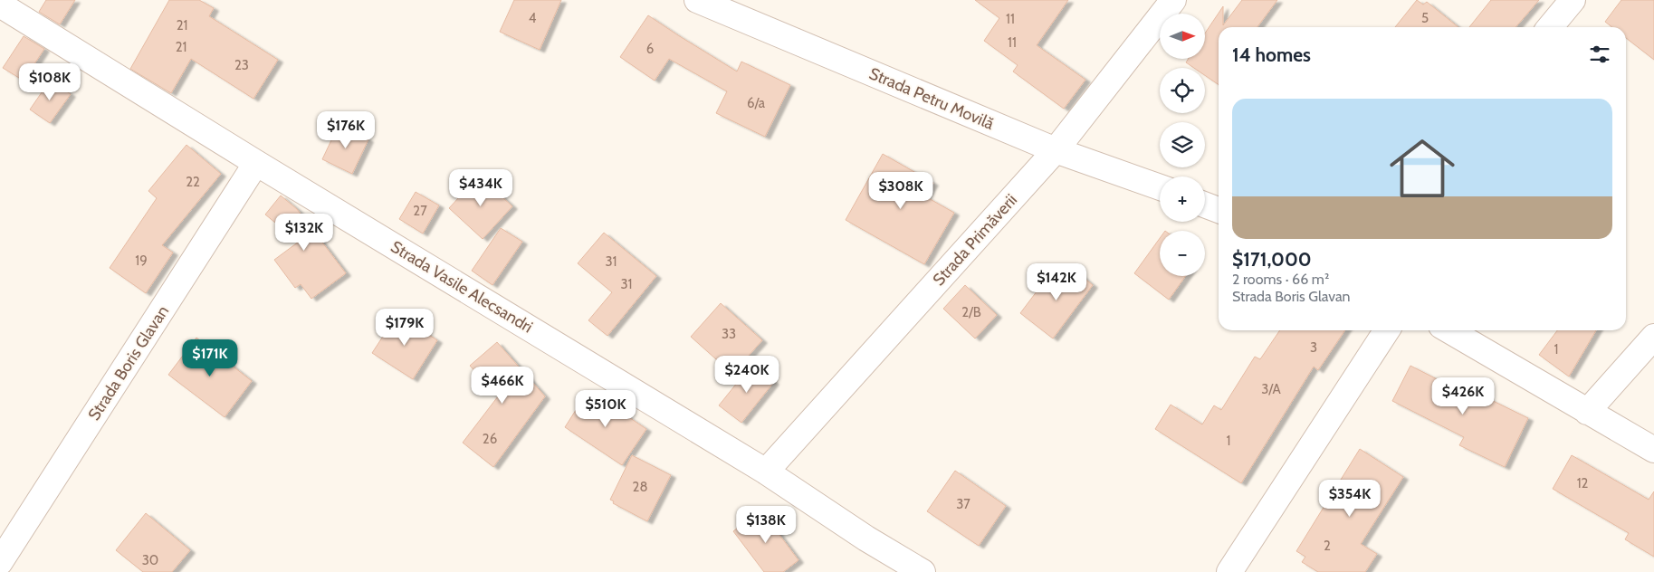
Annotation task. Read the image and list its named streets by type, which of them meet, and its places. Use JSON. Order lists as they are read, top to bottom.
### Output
{
  "streets": {
    "street": [
      "Strada Petru Movilă",
      "Strada Primăverii",
      "Strada Vasile Alecsandri",
      "Strada Boris Glavan"
    ]
  },
  "crossings": [
    ["Strada Petru Movilă", "Strada Primăverii"],
    ["Strada Primăverii", "Strada Vasile Alecsandri"],
    ["Strada Vasile Alecsandri", "Strada Boris Glavan"]
  ],
  "house_numbers": [
    "4",
    "5",
    "11",
    "21",
    "11",
    "21",
    "6",
    "23",
    "6/a",
    "22",
    "27",
    "19",
    "31",
    "31",
    "2/B",
    "33",
    "3",
    "1",
    "3/A",
    "26",
    "1",
    "12",
    "28",
    "37",
    "2",
    "30"
  ],
  "north": "right",
  "page": {
    "map_buttons": ["+", "−"],
    "heading": "14 homes",
    "price": [
      "$108K",
      "$176K",
      "$434K",
      "$308K",
      "$132K",
      "$142K",
      "$179K",
      "$171K",
      "$240K",
      "$466K",
      "$426K",
      "$510K",
      "$354K",
      "$138K"
    ],
    "list": [
      {
        "name": "$171,000",
        "note": "2 rooms · 66 m² · Strada Boris Glavan"
      }
    ]
  }
}
